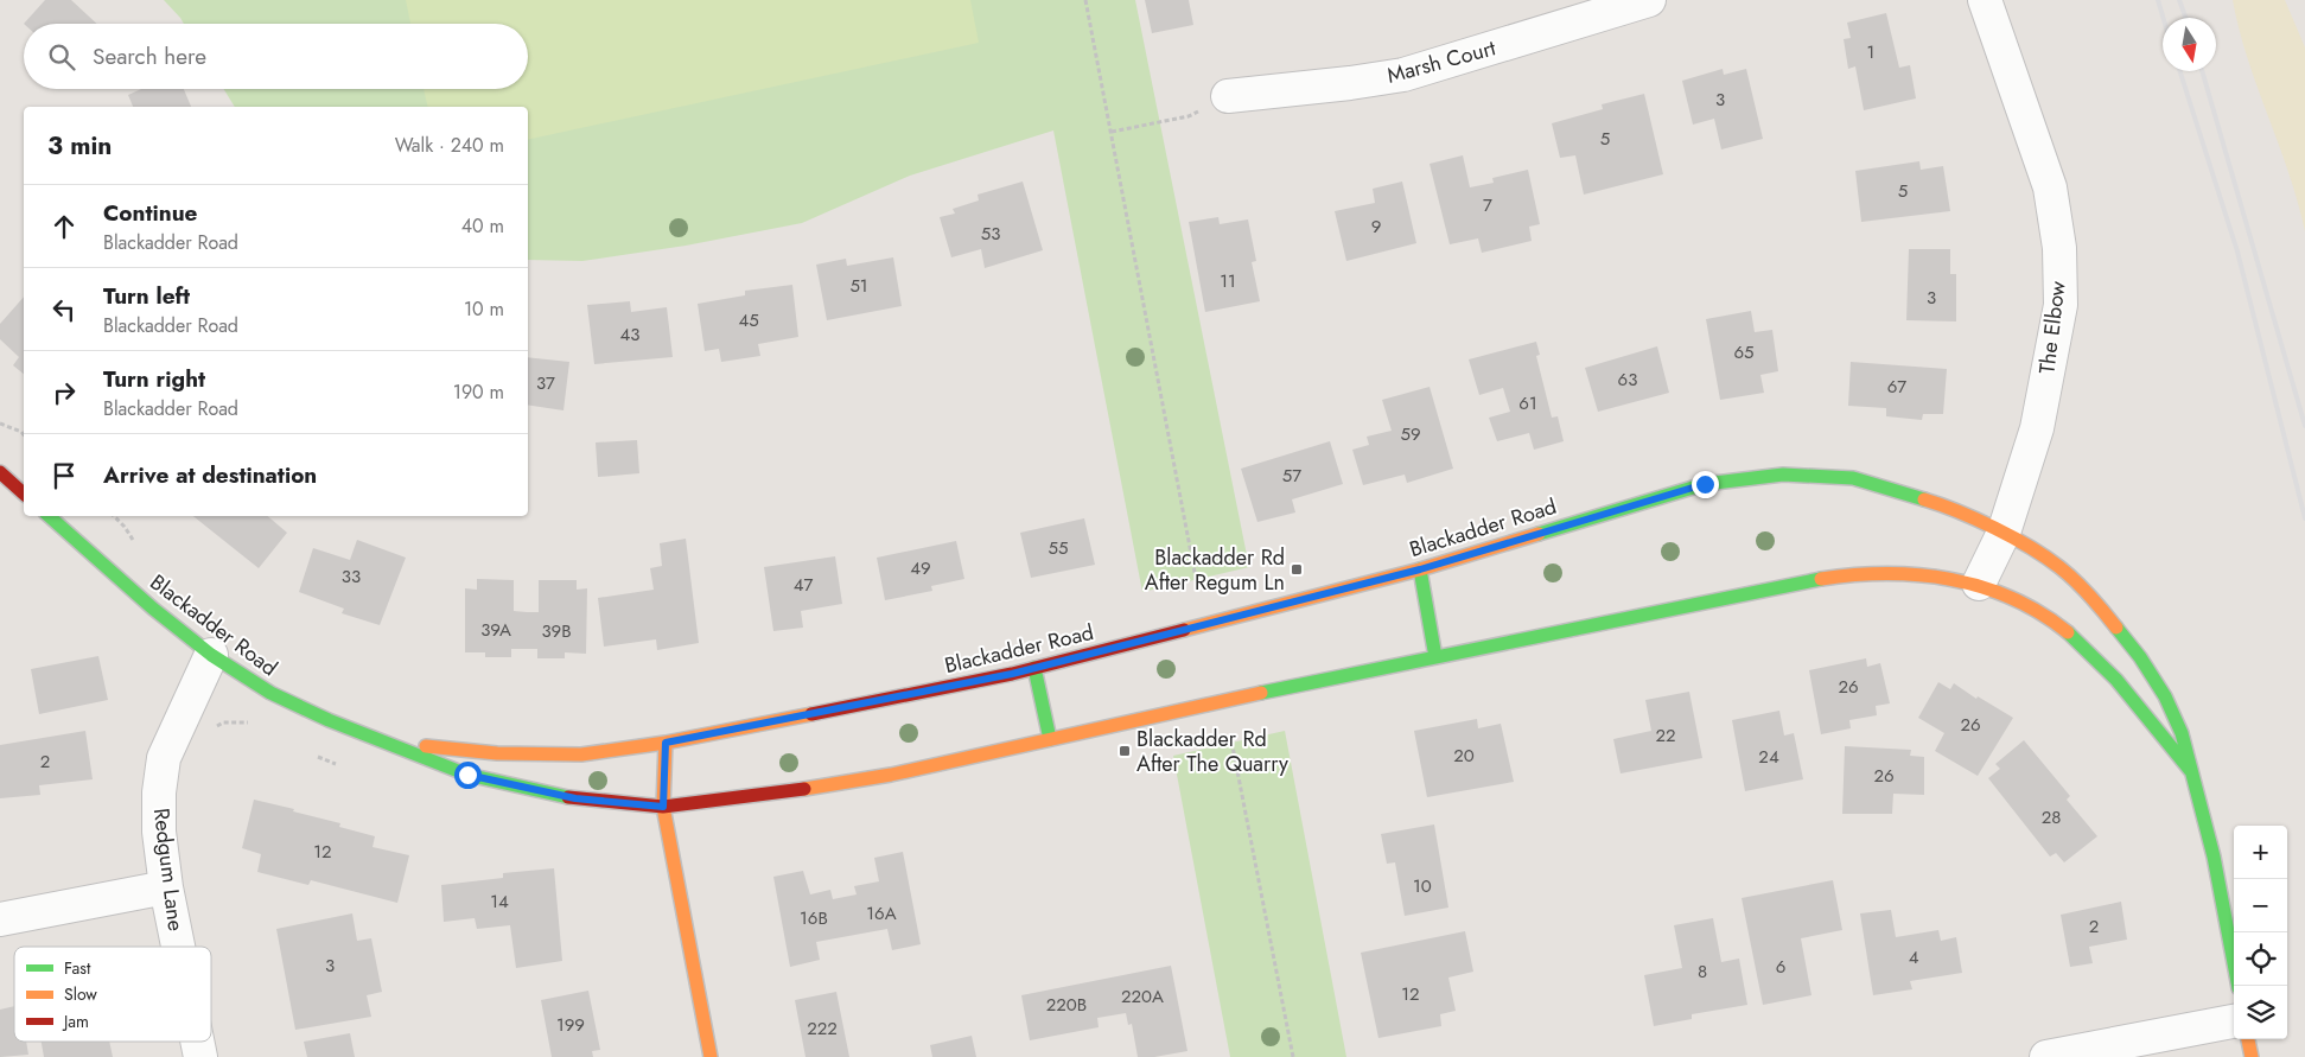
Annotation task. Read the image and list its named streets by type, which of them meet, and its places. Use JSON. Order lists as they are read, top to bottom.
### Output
{
  "streets": {
    "street": [
      "Marsh Court",
      "The Elbow",
      "Blackadder Road",
      "Redgum Lane"
    ]
  },
  "crossings": [
    ["The Elbow", "Blackadder Road"],
    ["Blackadder Road", "Redgum Lane"]
  ],
  "places": {
    "transit": ["Blackadder Rd After Regum Ln", "Blackadder Rd After The Quarry"]
  },
  "house_numbers": [
    "1",
    "3",
    "5",
    "5",
    "7",
    "9",
    "53",
    "11",
    "51",
    "3",
    "45",
    "43",
    "65",
    "63",
    "37",
    "67",
    "61",
    "59",
    "57",
    "55",
    "49",
    "33",
    "47",
    "39A",
    "39B",
    "26",
    "26",
    "22",
    "20",
    "24",
    "2",
    "26",
    "28",
    "12",
    "10",
    "14",
    "16A",
    "16B",
    "2",
    "4",
    "3",
    "6",
    "8",
    "12",
    "220A",
    "220B",
    "199",
    "222"
  ],
  "legend": ["Fast", "Slow", "Jam"],
  "north": "bottom",
  "page": {
    "search": "Search here",
    "heading": ["3 min", "Walk · 240 m"],
    "list": [
      ["Continue", "Blackadder Road", "40 m"],
      ["Turn left", "Blackadder Road", "10 m"],
      ["Turn right", "Blackadder Road", "190 m"],
      "Arrive at destination"
    ],
    "map_buttons": ["+", "−"]
  }
}
